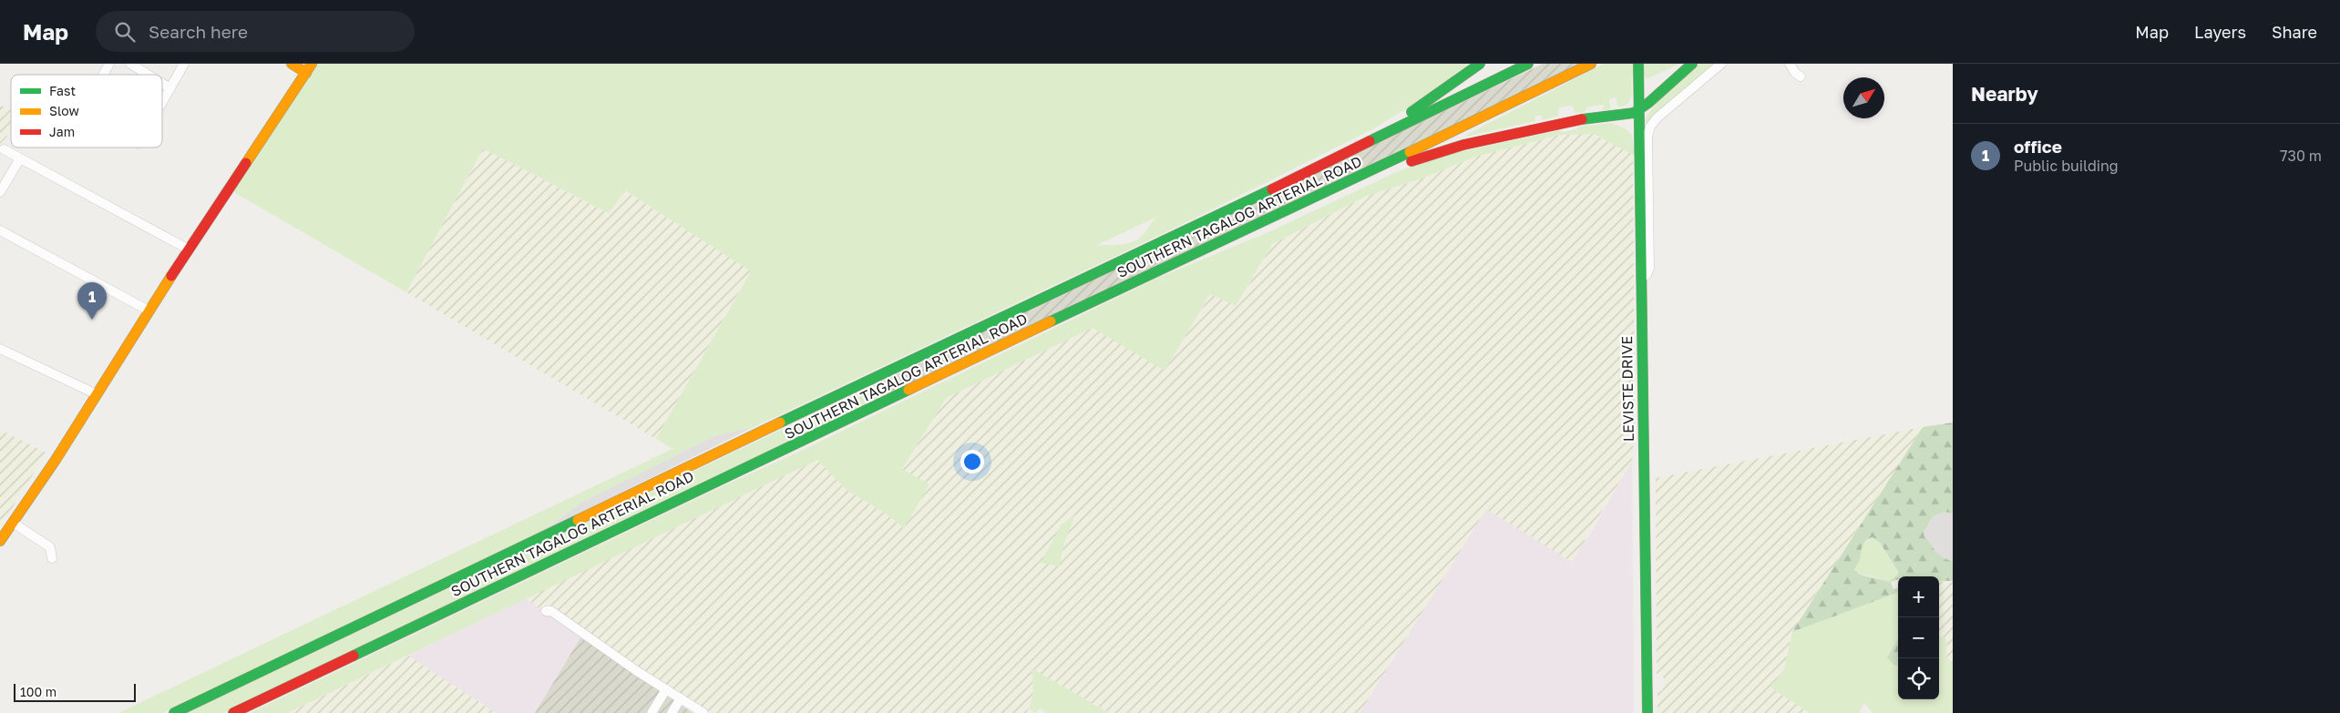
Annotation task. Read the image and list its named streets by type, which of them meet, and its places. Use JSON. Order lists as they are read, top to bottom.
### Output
{
  "streets": {
    "main road": ["SOUTHERN TAGALOG ARTERIAL ROAD", "LEVISTE DRIVE"]
  },
  "legend": ["Fast", "Slow", "Jam"],
  "scale_bar": "100 m",
  "north": "top right",
  "page": {
    "header": "Map",
    "search": "Search here",
    "nav": ["Map", "Layers", "Share"],
    "heading": "Nearby",
    "list": [
      {
        "mark": "1",
        "name": "office",
        "note": "Public building",
        "value": "730 m"
      }
    ],
    "pins": "1",
    "map_buttons": ["+", "−"],
    "scale": "100 m"
  }
}
